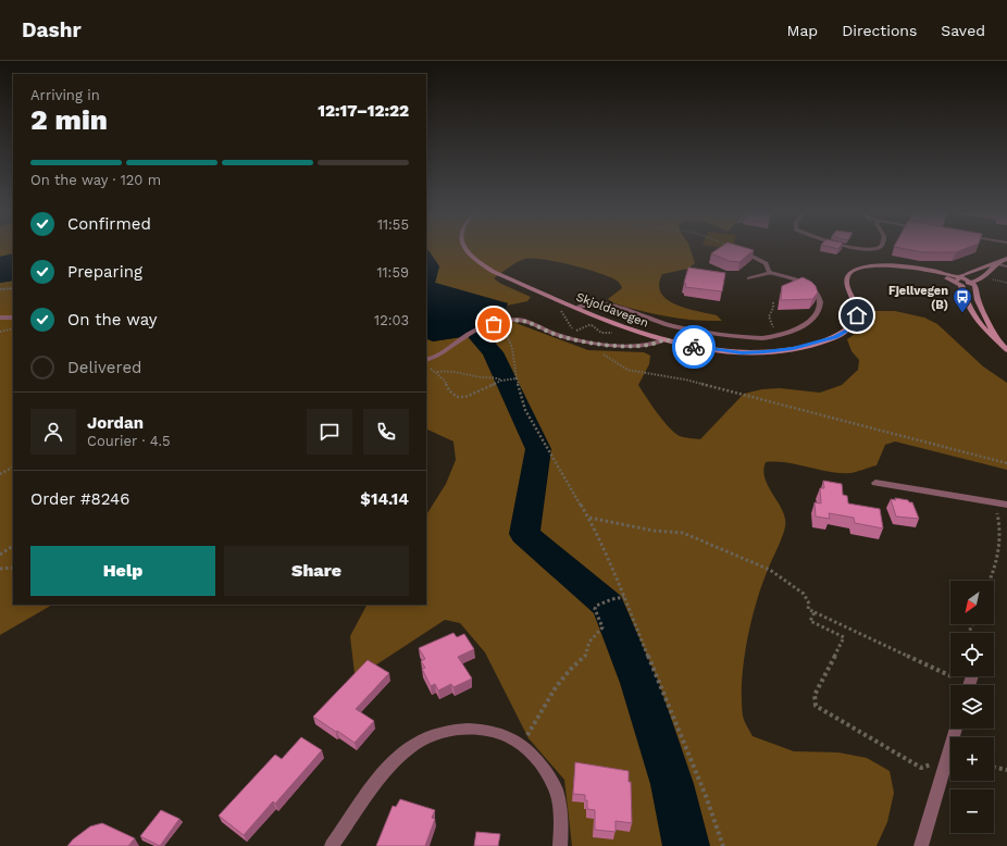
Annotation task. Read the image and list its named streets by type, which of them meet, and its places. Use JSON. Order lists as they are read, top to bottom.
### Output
{
  "streets": {
    "main road": ["Skjoldavegen"]
  },
  "places": {
    "bus stop": ["Fjellvegen (B)"]
  },
  "north": "bottom left",
  "page": {
    "header": "Dashr",
    "nav": ["Map", "Directions", "Saved"],
    "heading": ["2 min", "Arriving in", "12:17–12:22"],
    "panel": [
      "Jordan",
      "Courier · 4.5",
      "Order #8246",
      "$14.14"
    ],
    "bar": "On the way · 120 m",
    "list": [
      ["Confirmed", "11:55"],
      ["Preparing", "11:59"],
      ["On the way", "12:03"],
      "Delivered"
    ],
    "buttons": ["Help", "Share"],
    "map_buttons": ["+", "−"]
  }
}
